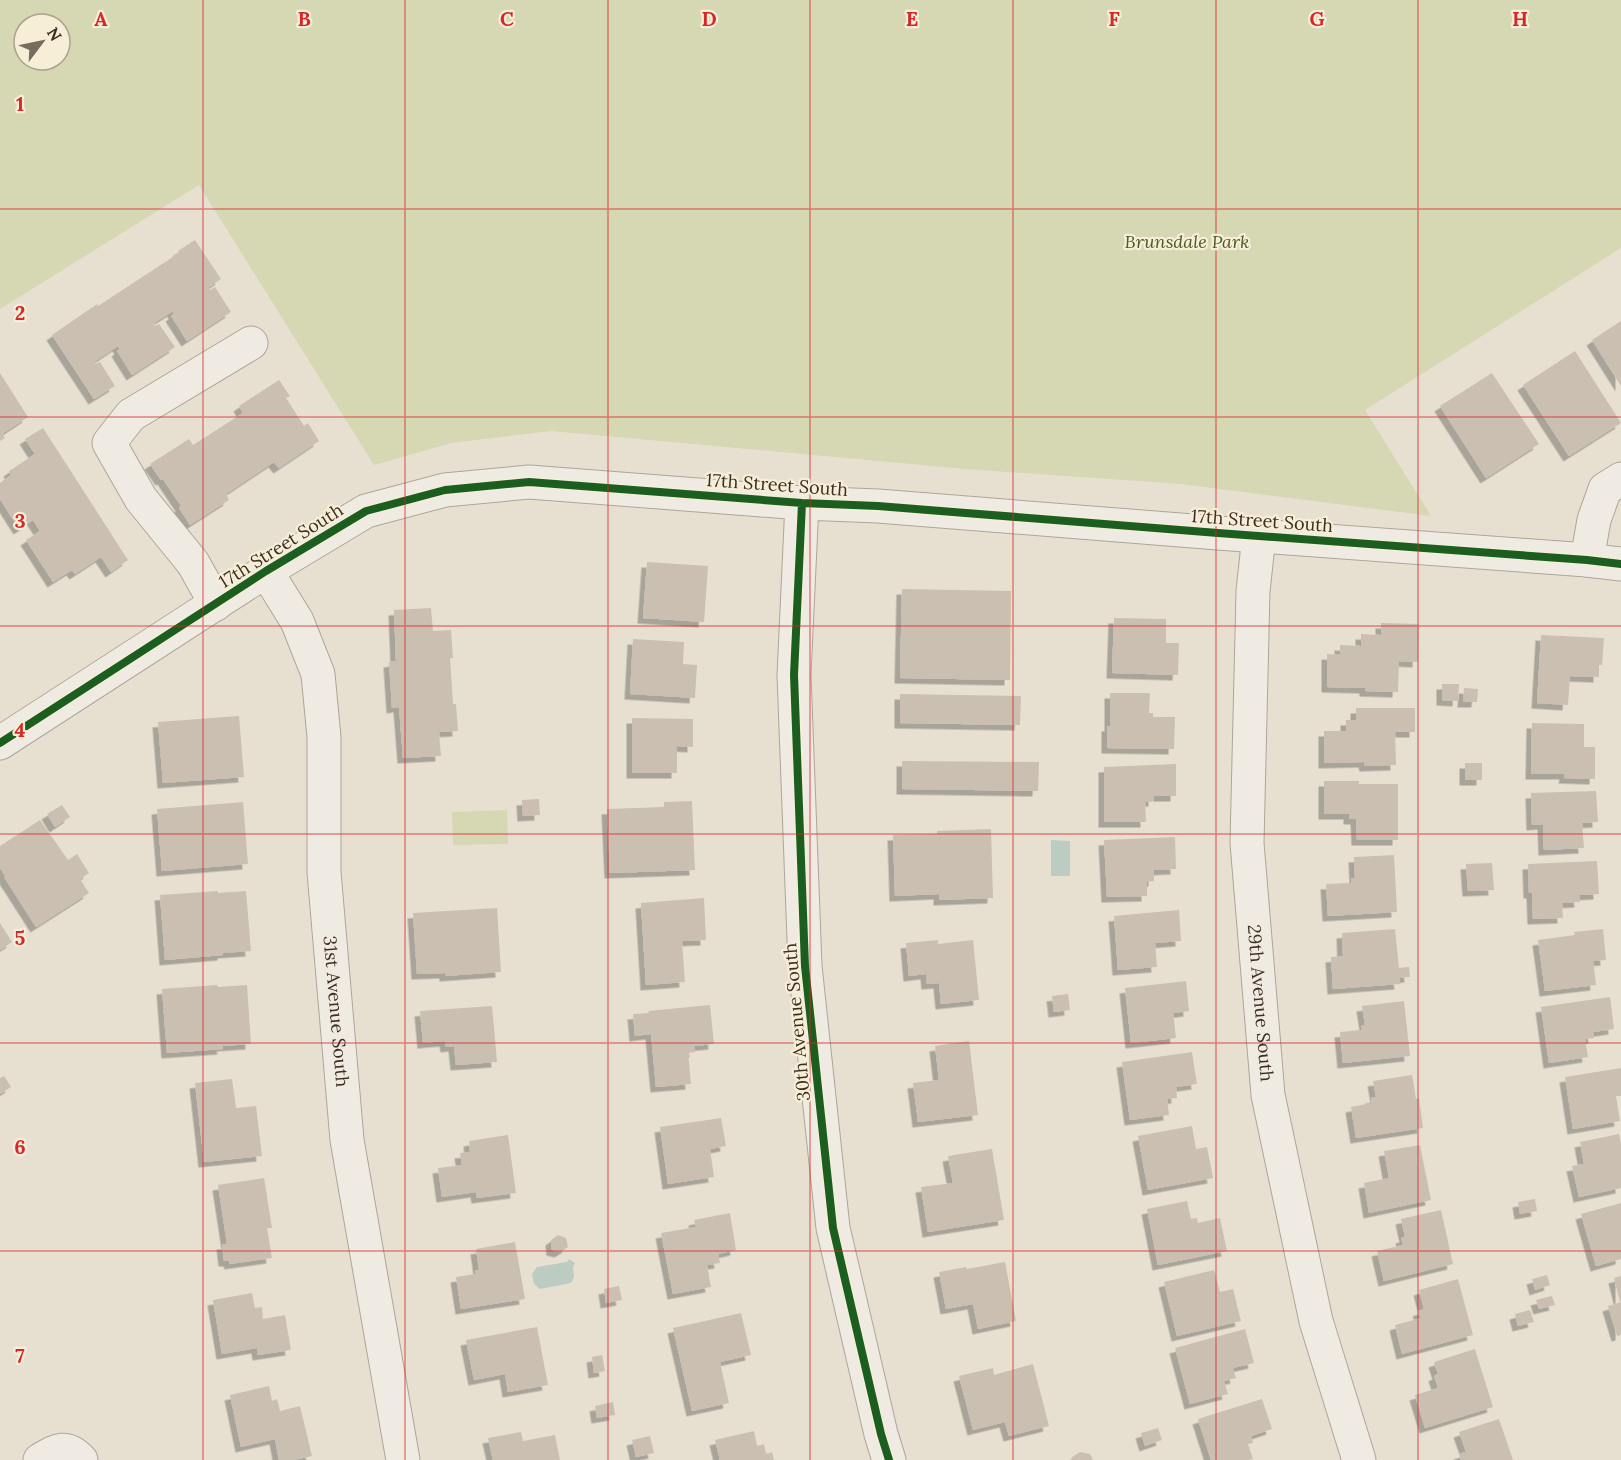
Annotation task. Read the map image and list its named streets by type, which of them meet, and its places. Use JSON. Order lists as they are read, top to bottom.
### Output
{
  "streets": {
    "street": [
      "17th Street South",
      "29th Avenue South",
      "31st Avenue South",
      "30th Avenue South"
    ]
  },
  "crossings": [
    ["17th Street South", "29th Avenue South"],
    ["17th Street South", "31st Avenue South"],
    ["17th Street South", "30th Avenue South"]
  ],
  "parks": ["Brunsdale Park"],
  "north": "top right",
  "grid": {
    "columns": [
      "A",
      "B",
      "C",
      "D",
      "E",
      "F",
      "G",
      "H"
    ],
    "rows": [
      "1",
      "2",
      "3",
      "4",
      "5",
      "6",
      "7"
    ]
  }
}
